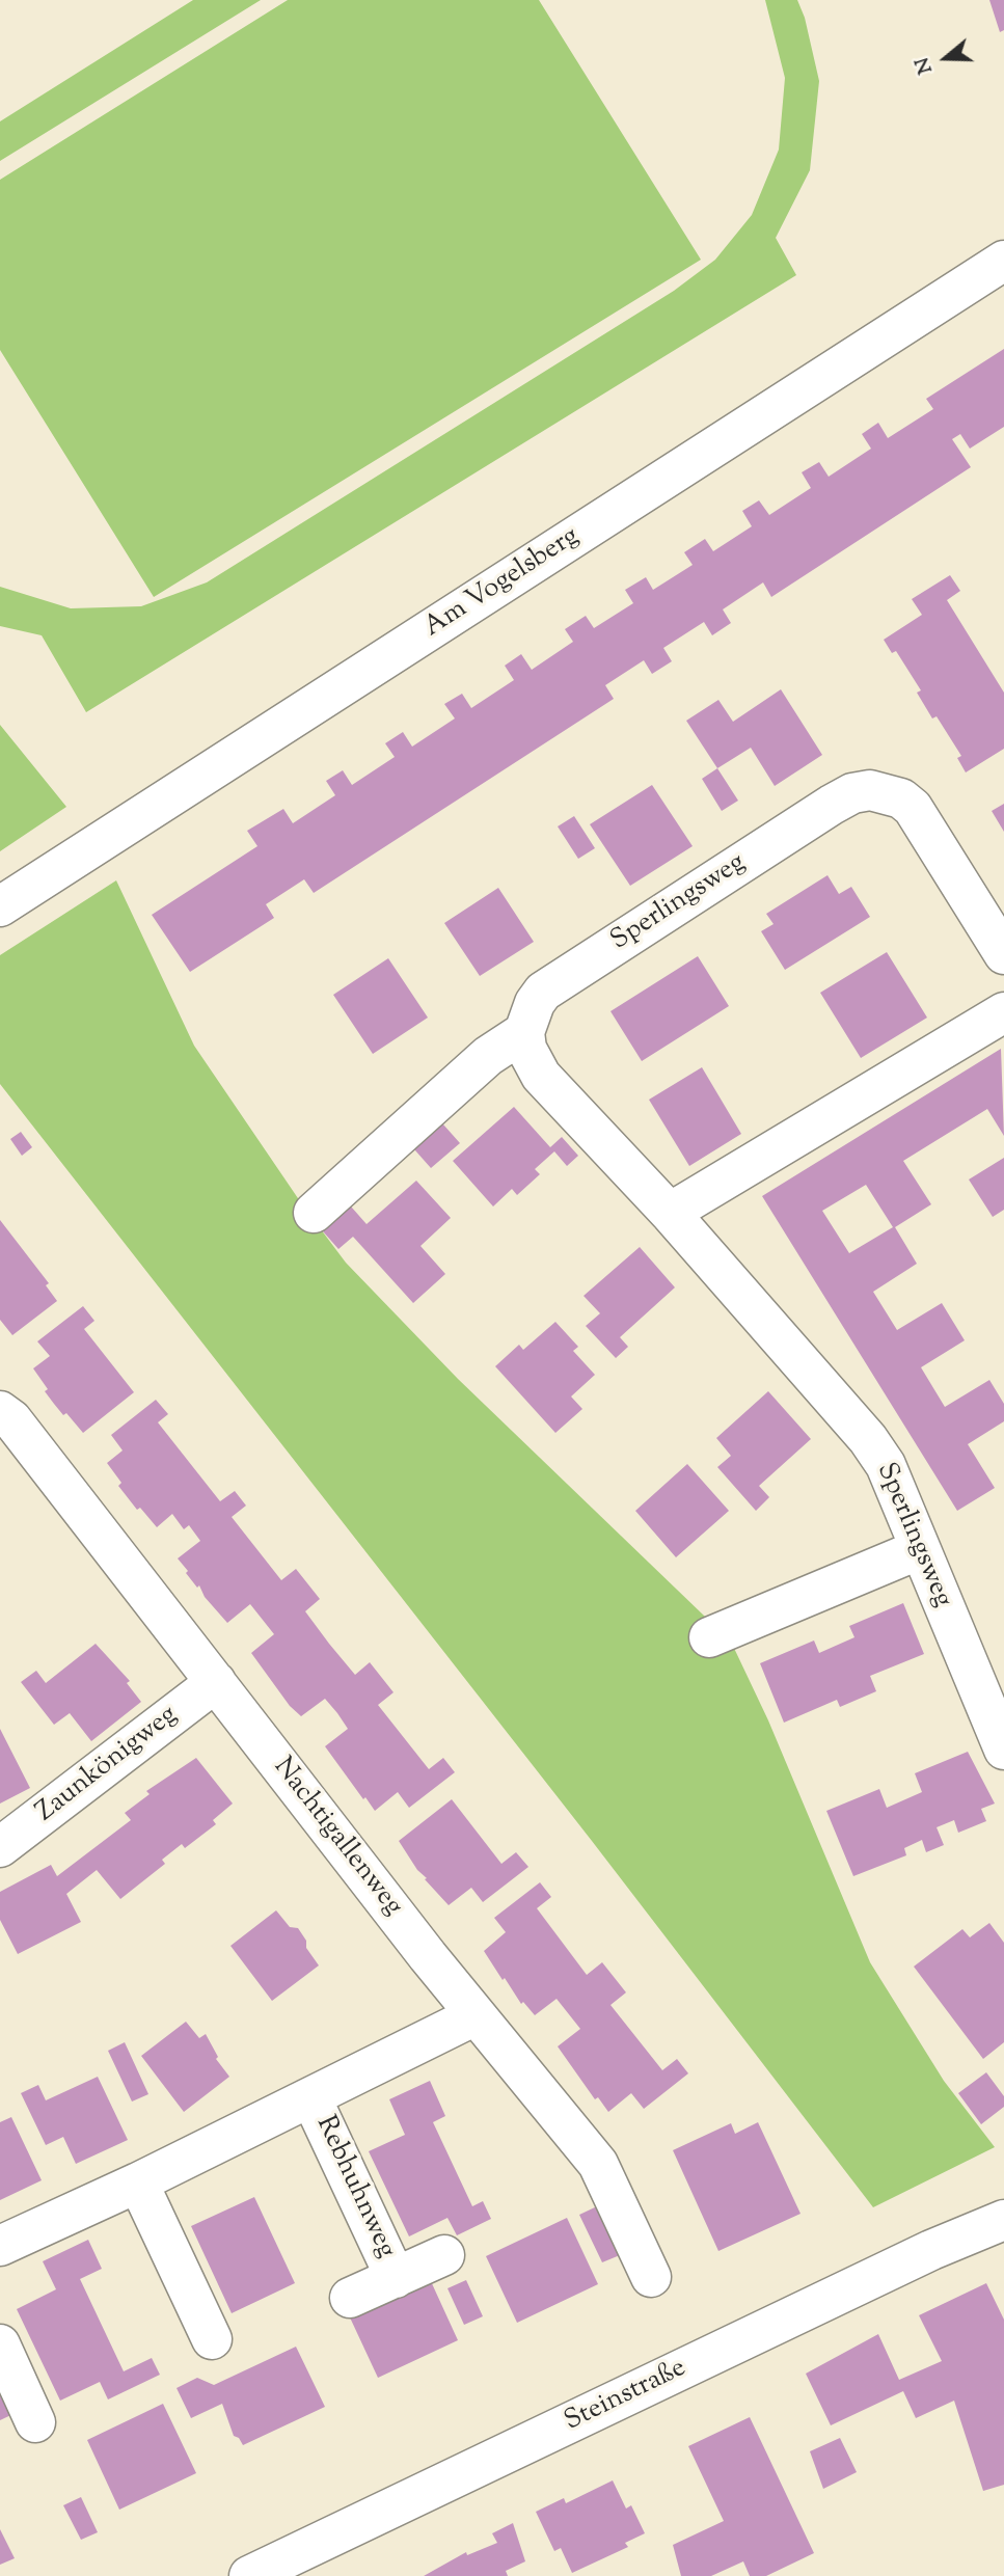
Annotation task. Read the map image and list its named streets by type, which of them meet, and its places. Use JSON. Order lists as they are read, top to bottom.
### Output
{
  "streets": {
    "street": [
      "Am Vogelsberg",
      "Sperlingsweg",
      "Zaunkönigweg",
      "Nachtigallenweg",
      "Rebhuhnweg",
      "Steinstraße"
    ]
  },
  "crossings": [
    ["Zaunkönigweg", "Nachtigallenweg"],
    ["Nachtigallenweg", "Rebhuhnweg"]
  ],
  "north": "left"
}
